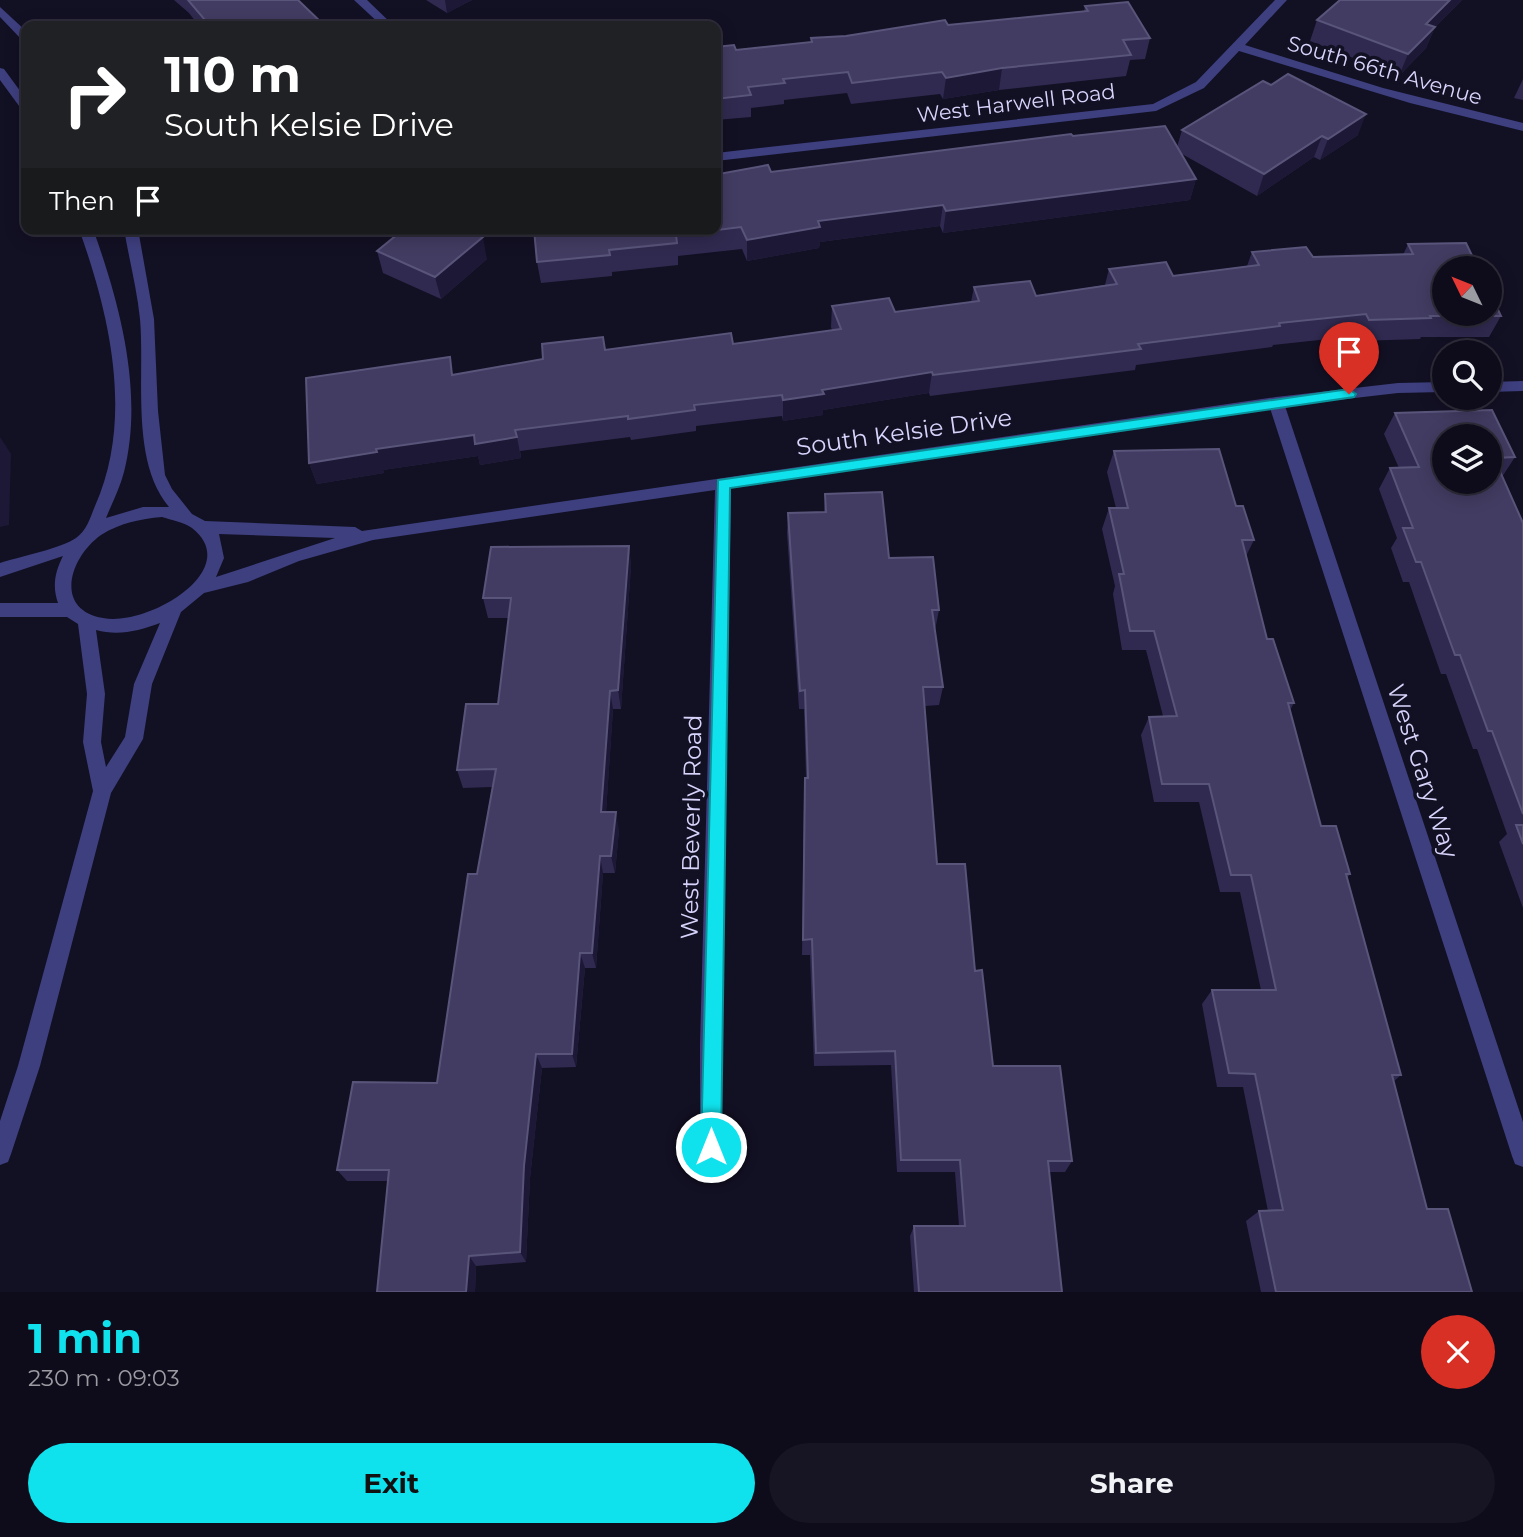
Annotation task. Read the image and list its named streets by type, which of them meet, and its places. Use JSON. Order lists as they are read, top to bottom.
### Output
{
  "streets": {
    "street": [
      "South 66th Avenue",
      "West Harwell Road",
      "South Kelsie Drive",
      "West Gary Way",
      "West Beverly Road"
    ]
  },
  "crossings": [
    ["South 66th Avenue", "West Harwell Road"],
    ["South Kelsie Drive", "West Gary Way"],
    ["South Kelsie Drive", "West Beverly Road"]
  ],
  "north": "top left",
  "page": {
    "turn": ["110 m", "South Kelsie Drive"],
    "then": "Then",
    "heading": ["1 min", "230 m · 09:03"],
    "buttons": ["Exit", "Share"]
  }
}
